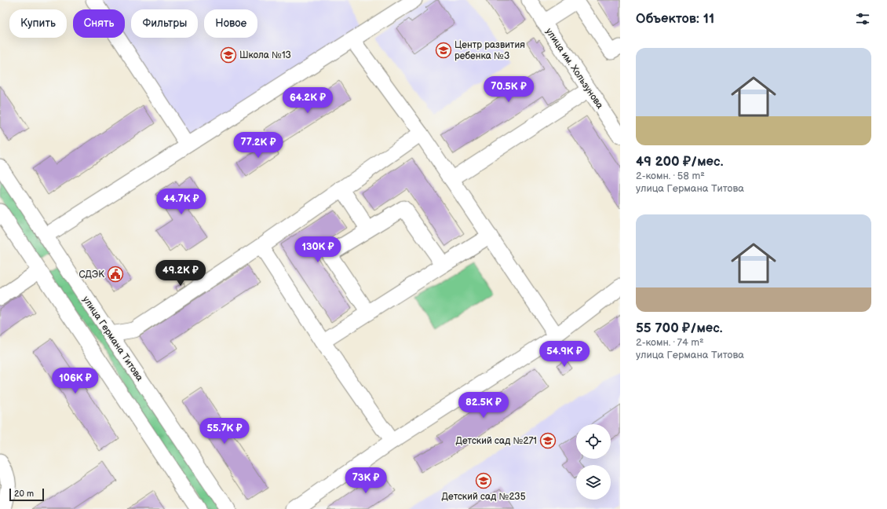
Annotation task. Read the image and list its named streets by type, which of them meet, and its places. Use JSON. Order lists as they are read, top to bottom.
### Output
{
  "streets": {
    "street": ["улица им. Хользунова", "улица Германа Титова"]
  },
  "places": {
    "school or university": [
      "Центр развития ребенка №3",
      "Школа №13",
      "Детский сад №271",
      "Детский сад №235"
    ],
    "public building": ["СДЭК"]
  },
  "scale_bar": "20 m",
  "page": {
    "heading": "Объектов: 11",
    "chip": [
      "Купить",
      "Снять",
      "Фильтры",
      "Новое"
    ],
    "list": [
      {
        "name": "49 200 ₽/мес.",
        "note": "2-комн. · 58 m² · улица Германа Титова"
      },
      {
        "name": "55 700 ₽/мес.",
        "note": "2-комн. · 74 m² · улица Германа Титова"
      }
    ],
    "price": [
      "70.5K ₽",
      "64.2K ₽",
      "77.2K ₽",
      "44.7K ₽",
      "130K ₽",
      "49.2K ₽",
      "54.9K ₽",
      "106K ₽",
      "82.5K ₽",
      "55.7K ₽",
      "73K ₽"
    ],
    "scale": "20 m"
  }
}
